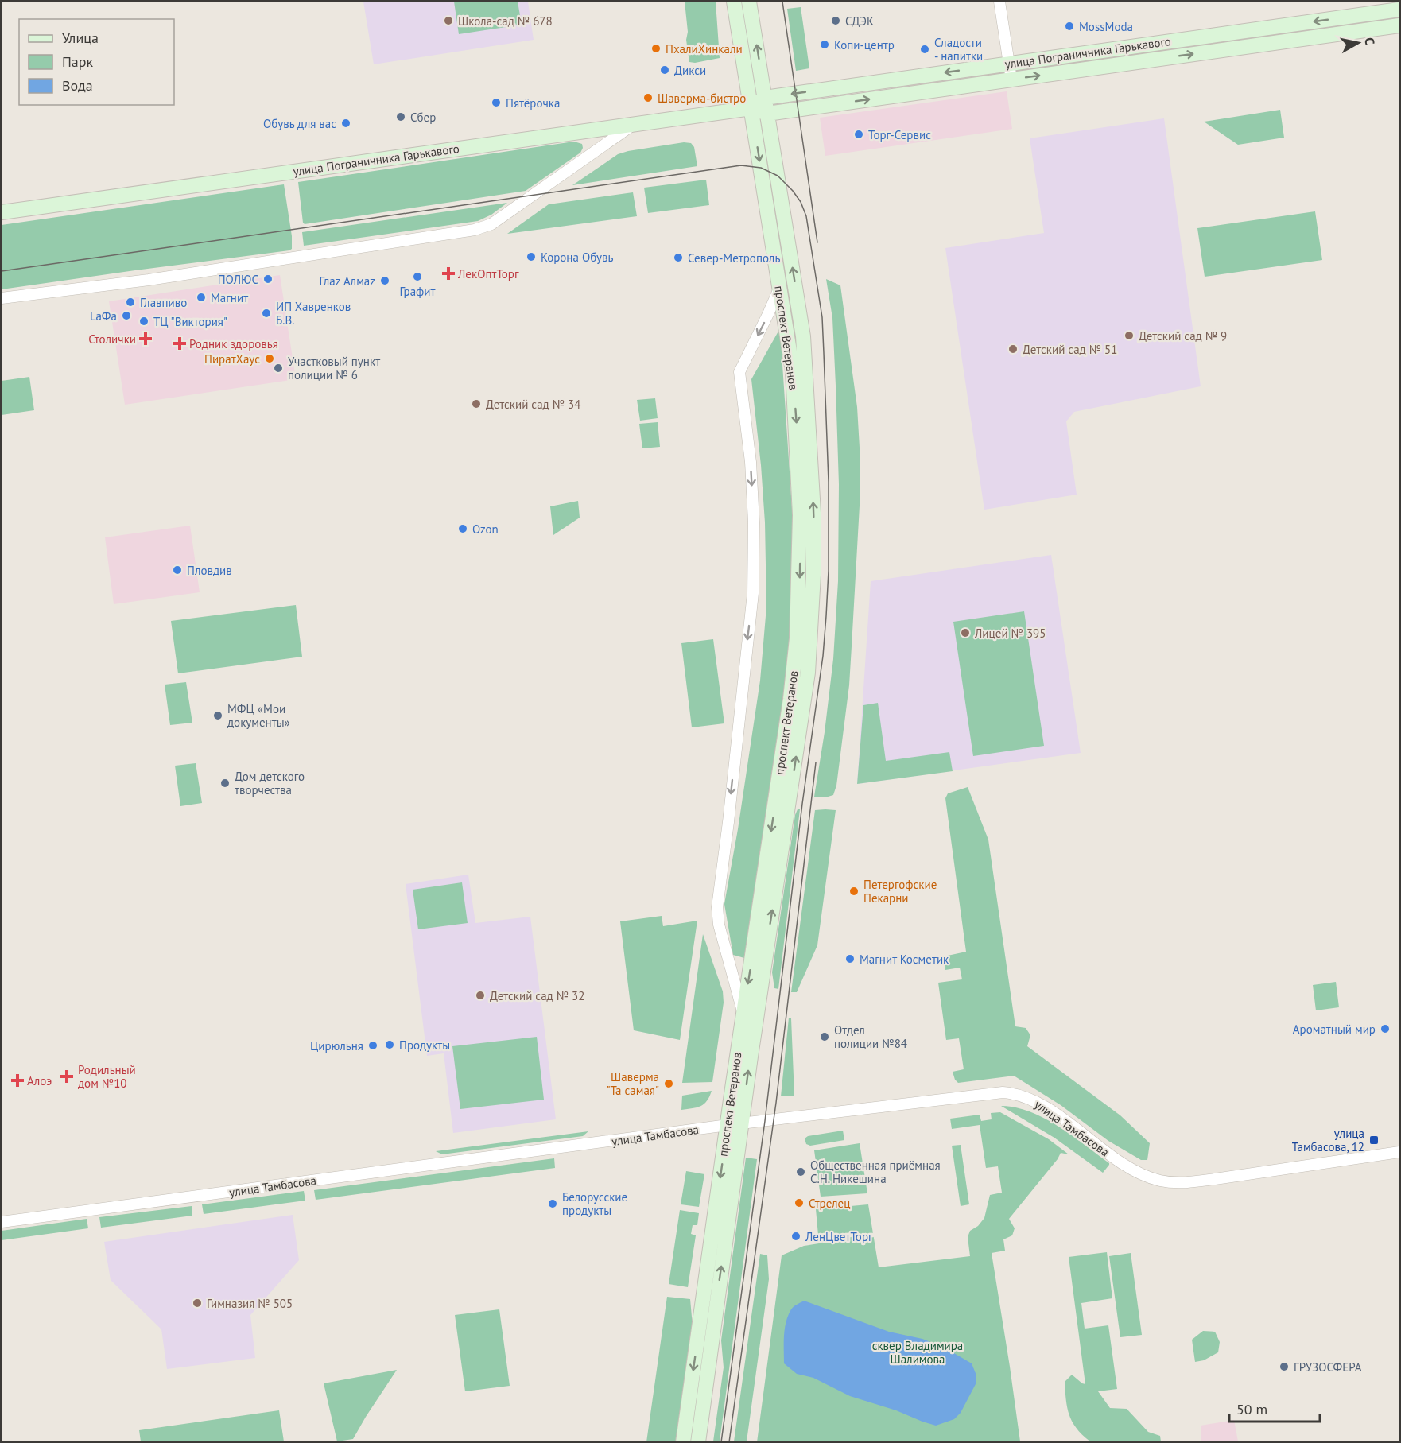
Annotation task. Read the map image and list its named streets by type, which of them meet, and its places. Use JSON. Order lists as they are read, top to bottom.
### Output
{
  "streets": {
    "main road": ["улица Пограничника Гарькавого", "проспект Ветеранов"],
    "street": ["улица Тамбасова"]
  },
  "crossings": [
    ["улица Пограничника Гарькавого", "проспект Ветеранов"],
    ["проспект Ветеранов", "улица Тамбасова"]
  ],
  "parks": ["сквер Владимира Шалимова"],
  "places": {
    "other": [
      "Школа-сад № 678",
      "СДЭК",
      "MossModa",
      "Копи-центр",
      "ПхалиХинкали",
      "Сладости - напитки",
      "Дикси",
      "Шаверма-бистро",
      "Пятёрочка",
      "Сбер",
      "Обувь для вас",
      "Торг-Сервис",
      "Корона Обувь",
      "Север-Метрополь",
      "Графит",
      "ПОЛЮС",
      "Глаz Алмаz",
      "Магнит",
      "Главпиво",
      "ИП Хавренков Б.В.",
      "LaФа",
      "ТЦ \"Виктория\"",
      "Детский сад № 9",
      "Детский сад № 51",
      "ПиратХаус",
      "Участковый пункт полиции № 6",
      "Детский сад № 34",
      "Ozon",
      "Пловдив",
      "Лицей № 395",
      "МФЦ «Мои документы»",
      "Дом детского творчества",
      "Петергофские Пекарни",
      "Магнит Косметик",
      "Детский сад № 32",
      "Ароматный мир",
      "Отдел полиции №84",
      "Продукты",
      "Цирюльня",
      "Шаверма \"Та самая\"",
      "Общественная приёмная С.Н. Никешина",
      "Стрелец",
      "Белорусские продукты",
      "ЛенЦветТорг",
      "Гимназия № 505",
      "ГРУЗОСФЕРА"
    ],
    "health": [
      "ЛекОптТорг",
      "Столички",
      "Родник здоровья",
      "Родильный дом №10",
      "Алоэ"
    ],
    "transit": ["улица Тамбасова, 12"]
  },
  "legend": ["Улица", "Парк", "Вода"],
  "scale_bar": "50 m",
  "north": "right"
}
